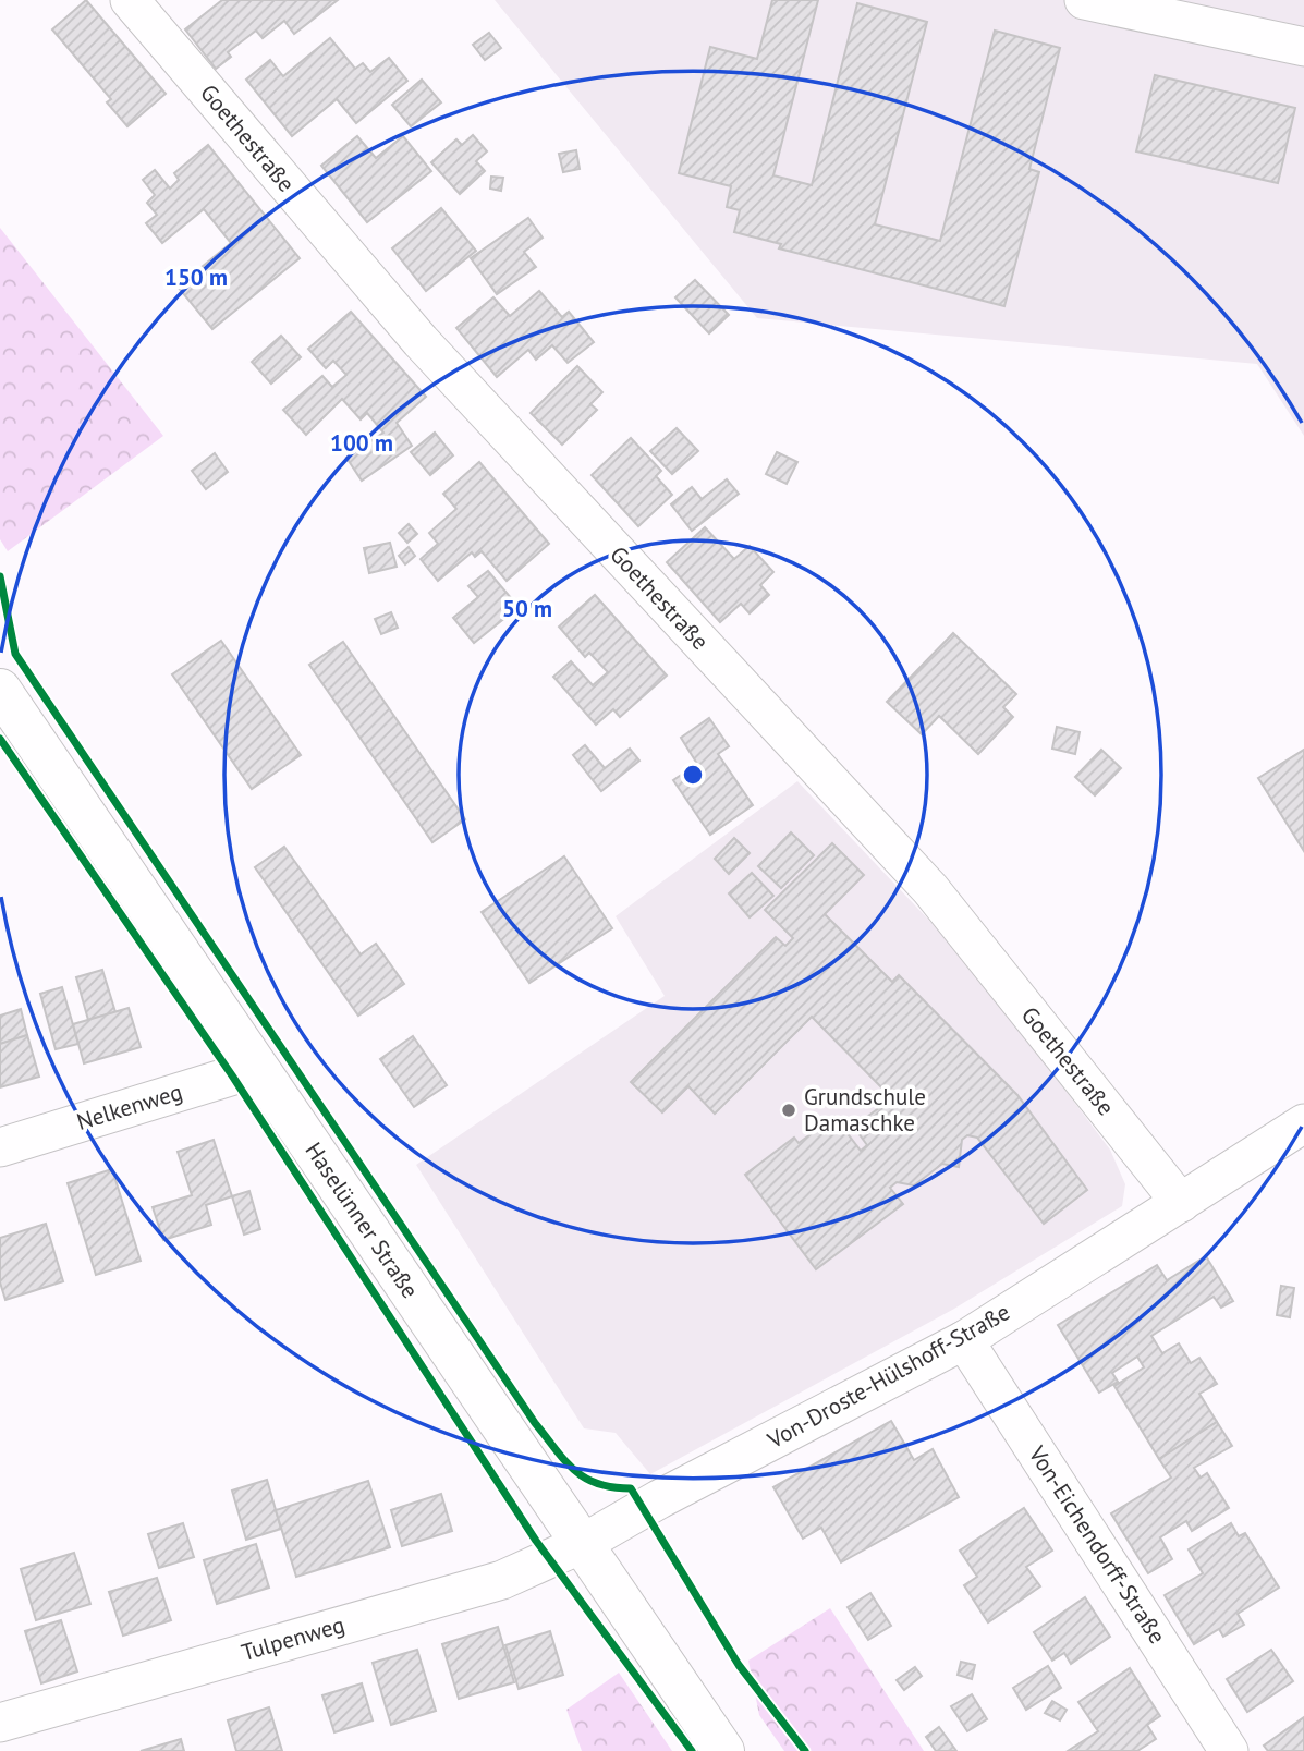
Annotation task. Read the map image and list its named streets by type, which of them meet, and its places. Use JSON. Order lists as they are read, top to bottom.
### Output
{
  "streets": {
    "street": [
      "Goethestraße",
      "Nelkenweg",
      "Haselünner Straße",
      "Von-Droste-Hülshoff-Straße",
      "Von-Eichendorff-Straße",
      "Tulpenweg"
    ]
  },
  "crossings": [
    ["Goethestraße", "Von-Droste-Hülshoff-Straße"],
    ["Nelkenweg", "Haselünner Straße"],
    ["Haselünner Straße", "Von-Droste-Hülshoff-Straße"],
    ["Haselünner Straße", "Tulpenweg"],
    ["Von-Droste-Hülshoff-Straße", "Von-Eichendorff-Straße"],
    ["Von-Droste-Hülshoff-Straße", "Tulpenweg"]
  ],
  "places": ["Grundschule Damaschke"],
  "rings": ["150 m", "100 m", "50 m"]
}
